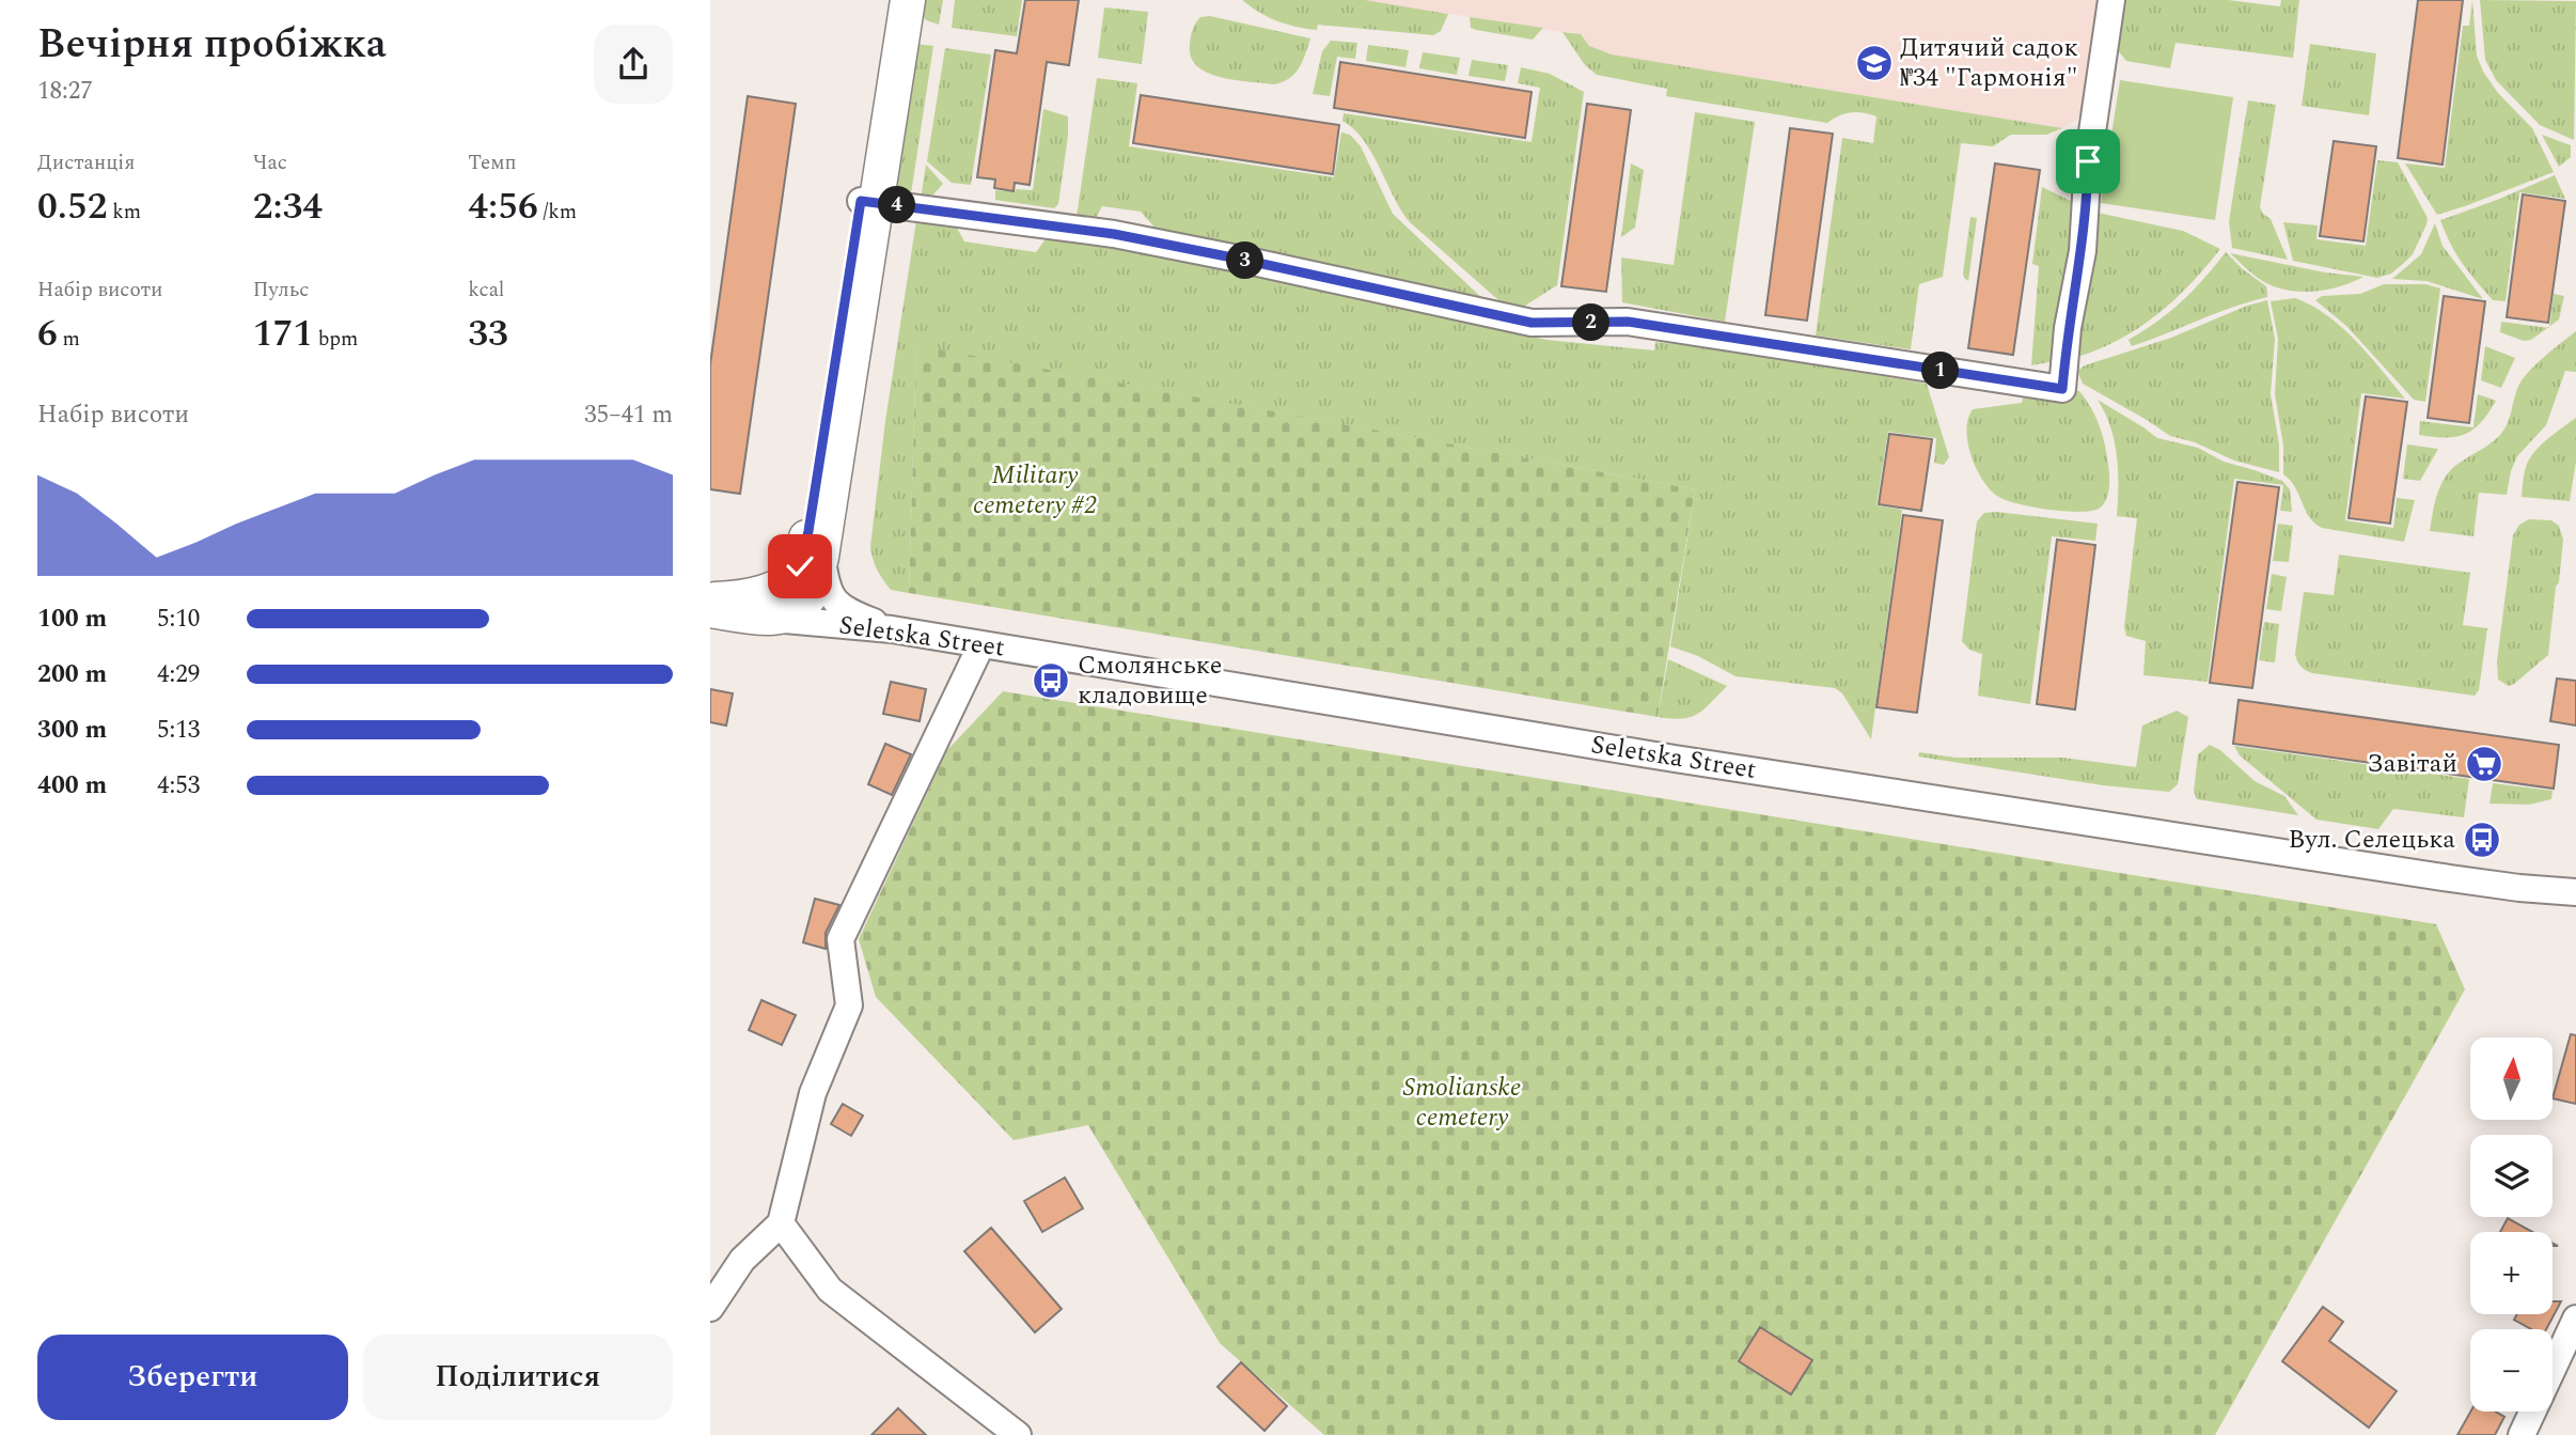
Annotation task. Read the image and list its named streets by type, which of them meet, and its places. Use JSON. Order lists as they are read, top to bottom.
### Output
{
  "streets": {
    "street": ["Seletska Street"]
  },
  "parks": ["Military cemetery #2", "Smolianske cemetery"],
  "places": {
    "school or university": ["Дитячий садок №34 \"Гармонія\""],
    "bus stop": ["Смолянське кладовище", "Вул. Селецька"],
    "supermarket": ["Завітай"]
  },
  "north": "top",
  "page": {
    "heading": ["Вечірня пробіжка", "18:27"],
    "stats": [
      ["Дистанція", "0.52 km"],
      ["Час", "2:34"],
      ["Темп", "4:56 /km"],
      ["Набір висоти", "6 m"],
      ["Пульс", "171 bpm"],
      ["kcal", "33"]
    ],
    "pins": [
      "4",
      "3",
      "2",
      "1"
    ],
    "chart": ["Набір висоти", "35–41 m"],
    "list": [
      {
        "name": "100 m",
        "note": "5:10"
      },
      {
        "name": "200 m",
        "note": "4:29"
      },
      {
        "name": "300 m",
        "note": "5:13"
      },
      {
        "name": "400 m",
        "note": "4:53"
      }
    ],
    "map_buttons": ["+", "−"],
    "buttons": ["Зберегти", "Поділитися"]
  }
}
